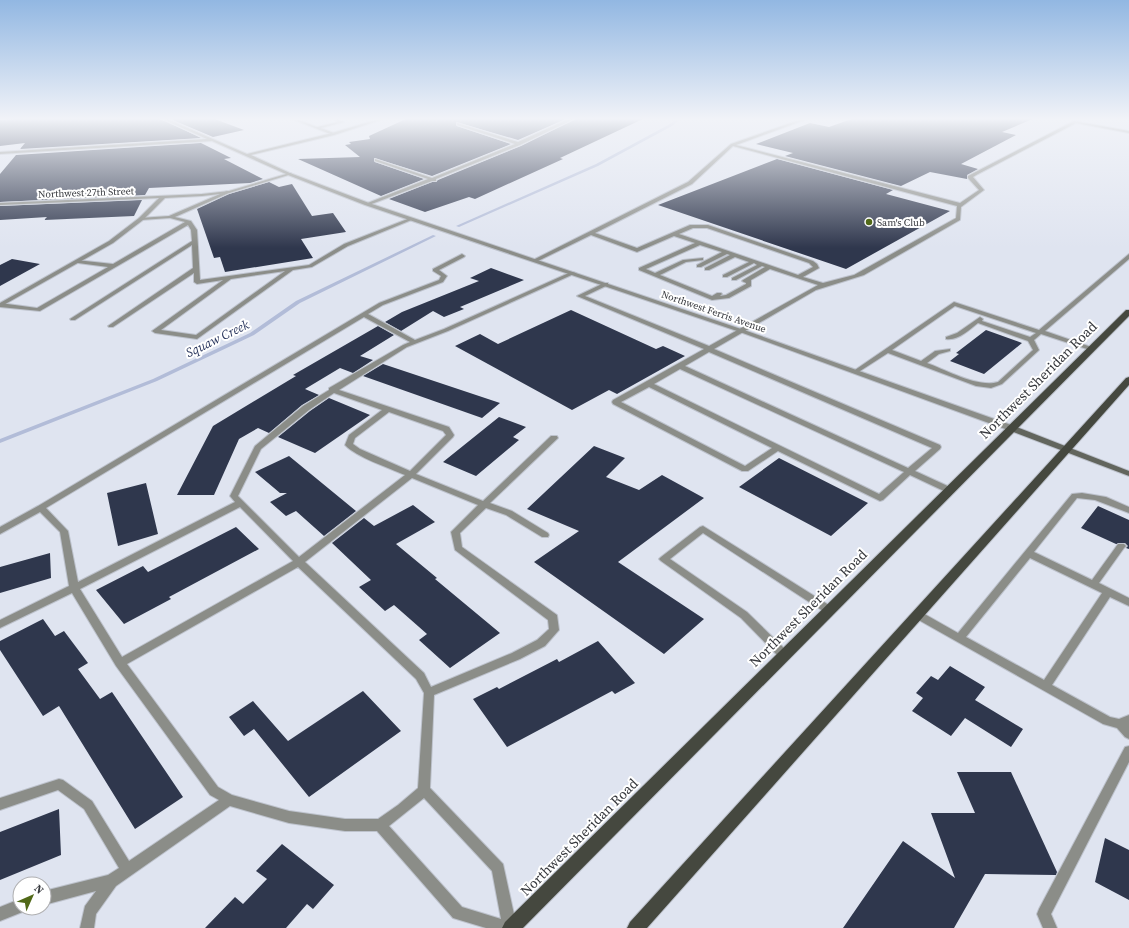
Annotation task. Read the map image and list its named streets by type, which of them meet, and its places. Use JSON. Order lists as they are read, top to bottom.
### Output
{
  "streets": {
    "main road": ["Northwest Ferris Avenue", "Northwest Sheridan Road"],
    "street": ["Northwest 27th Street"]
  },
  "crossings": [
    ["Northwest 27th Street", "Northwest Ferris Avenue"],
    ["Northwest Ferris Avenue", "Northwest Sheridan Road"]
  ],
  "water": ["Squaw Creek"],
  "places": ["Sam's Club"],
  "north": "top right"
}
